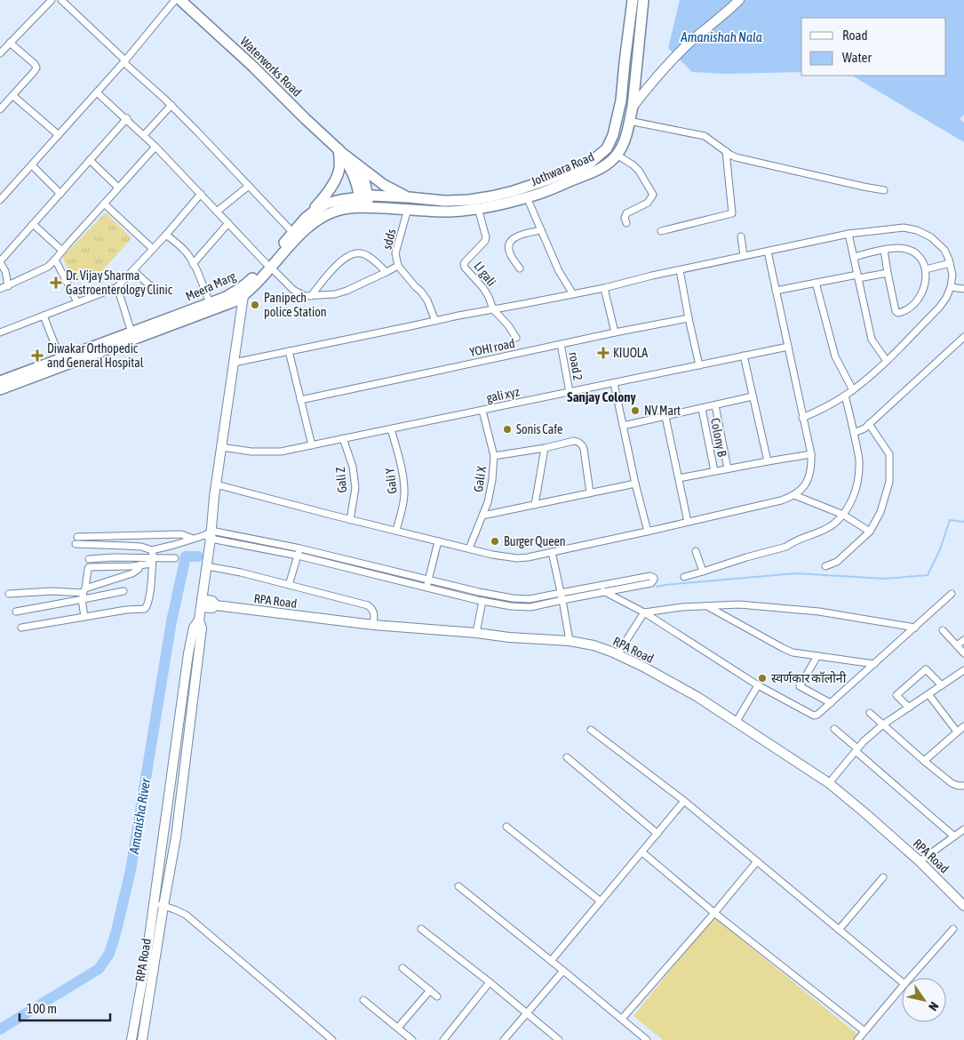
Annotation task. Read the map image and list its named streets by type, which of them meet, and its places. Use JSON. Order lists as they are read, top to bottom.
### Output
{
  "streets": {
    "main road": ["Waterworks Road", "Jothwara Road", "Meera Marg"],
    "street": [
      "sdds",
      "LI gali",
      "YOHI road",
      "road 2",
      "gali xyz",
      "Colony B",
      "Gali X",
      "Gali Z",
      "Gali Y",
      "RPA Road"
    ]
  },
  "crossings": [
    ["Waterworks Road", "Jothwara Road"],
    ["Waterworks Road", "Meera Marg"],
    ["Jothwara Road", "sdds"],
    ["Jothwara Road", "LI gali"],
    ["Jothwara Road", "Meera Marg"],
    ["YOHI road", "road 2"],
    ["road 2", "gali xyz"],
    ["gali xyz", "Gali X"],
    ["gali xyz", "Gali Z"],
    ["gali xyz", "Gali Y"]
  ],
  "districts": ["Sanjay Colony"],
  "water": ["Amanishah Nala", "Amanisha River"],
  "places": {
    "health": ["Dr. Vijay Sharma Gastroenterology Clinic", "KIUOLA", "Diwakar Orthopedic and General Hospital"],
    "other": [
      "Panipech police Station",
      "NV Mart",
      "Sonis Cafe",
      "Burger Queen",
      "स्वर्णकार कॉलोनी"
    ]
  },
  "legend": ["Road", "Water"],
  "scale_bar": "100 m",
  "north": "bottom right"
}
